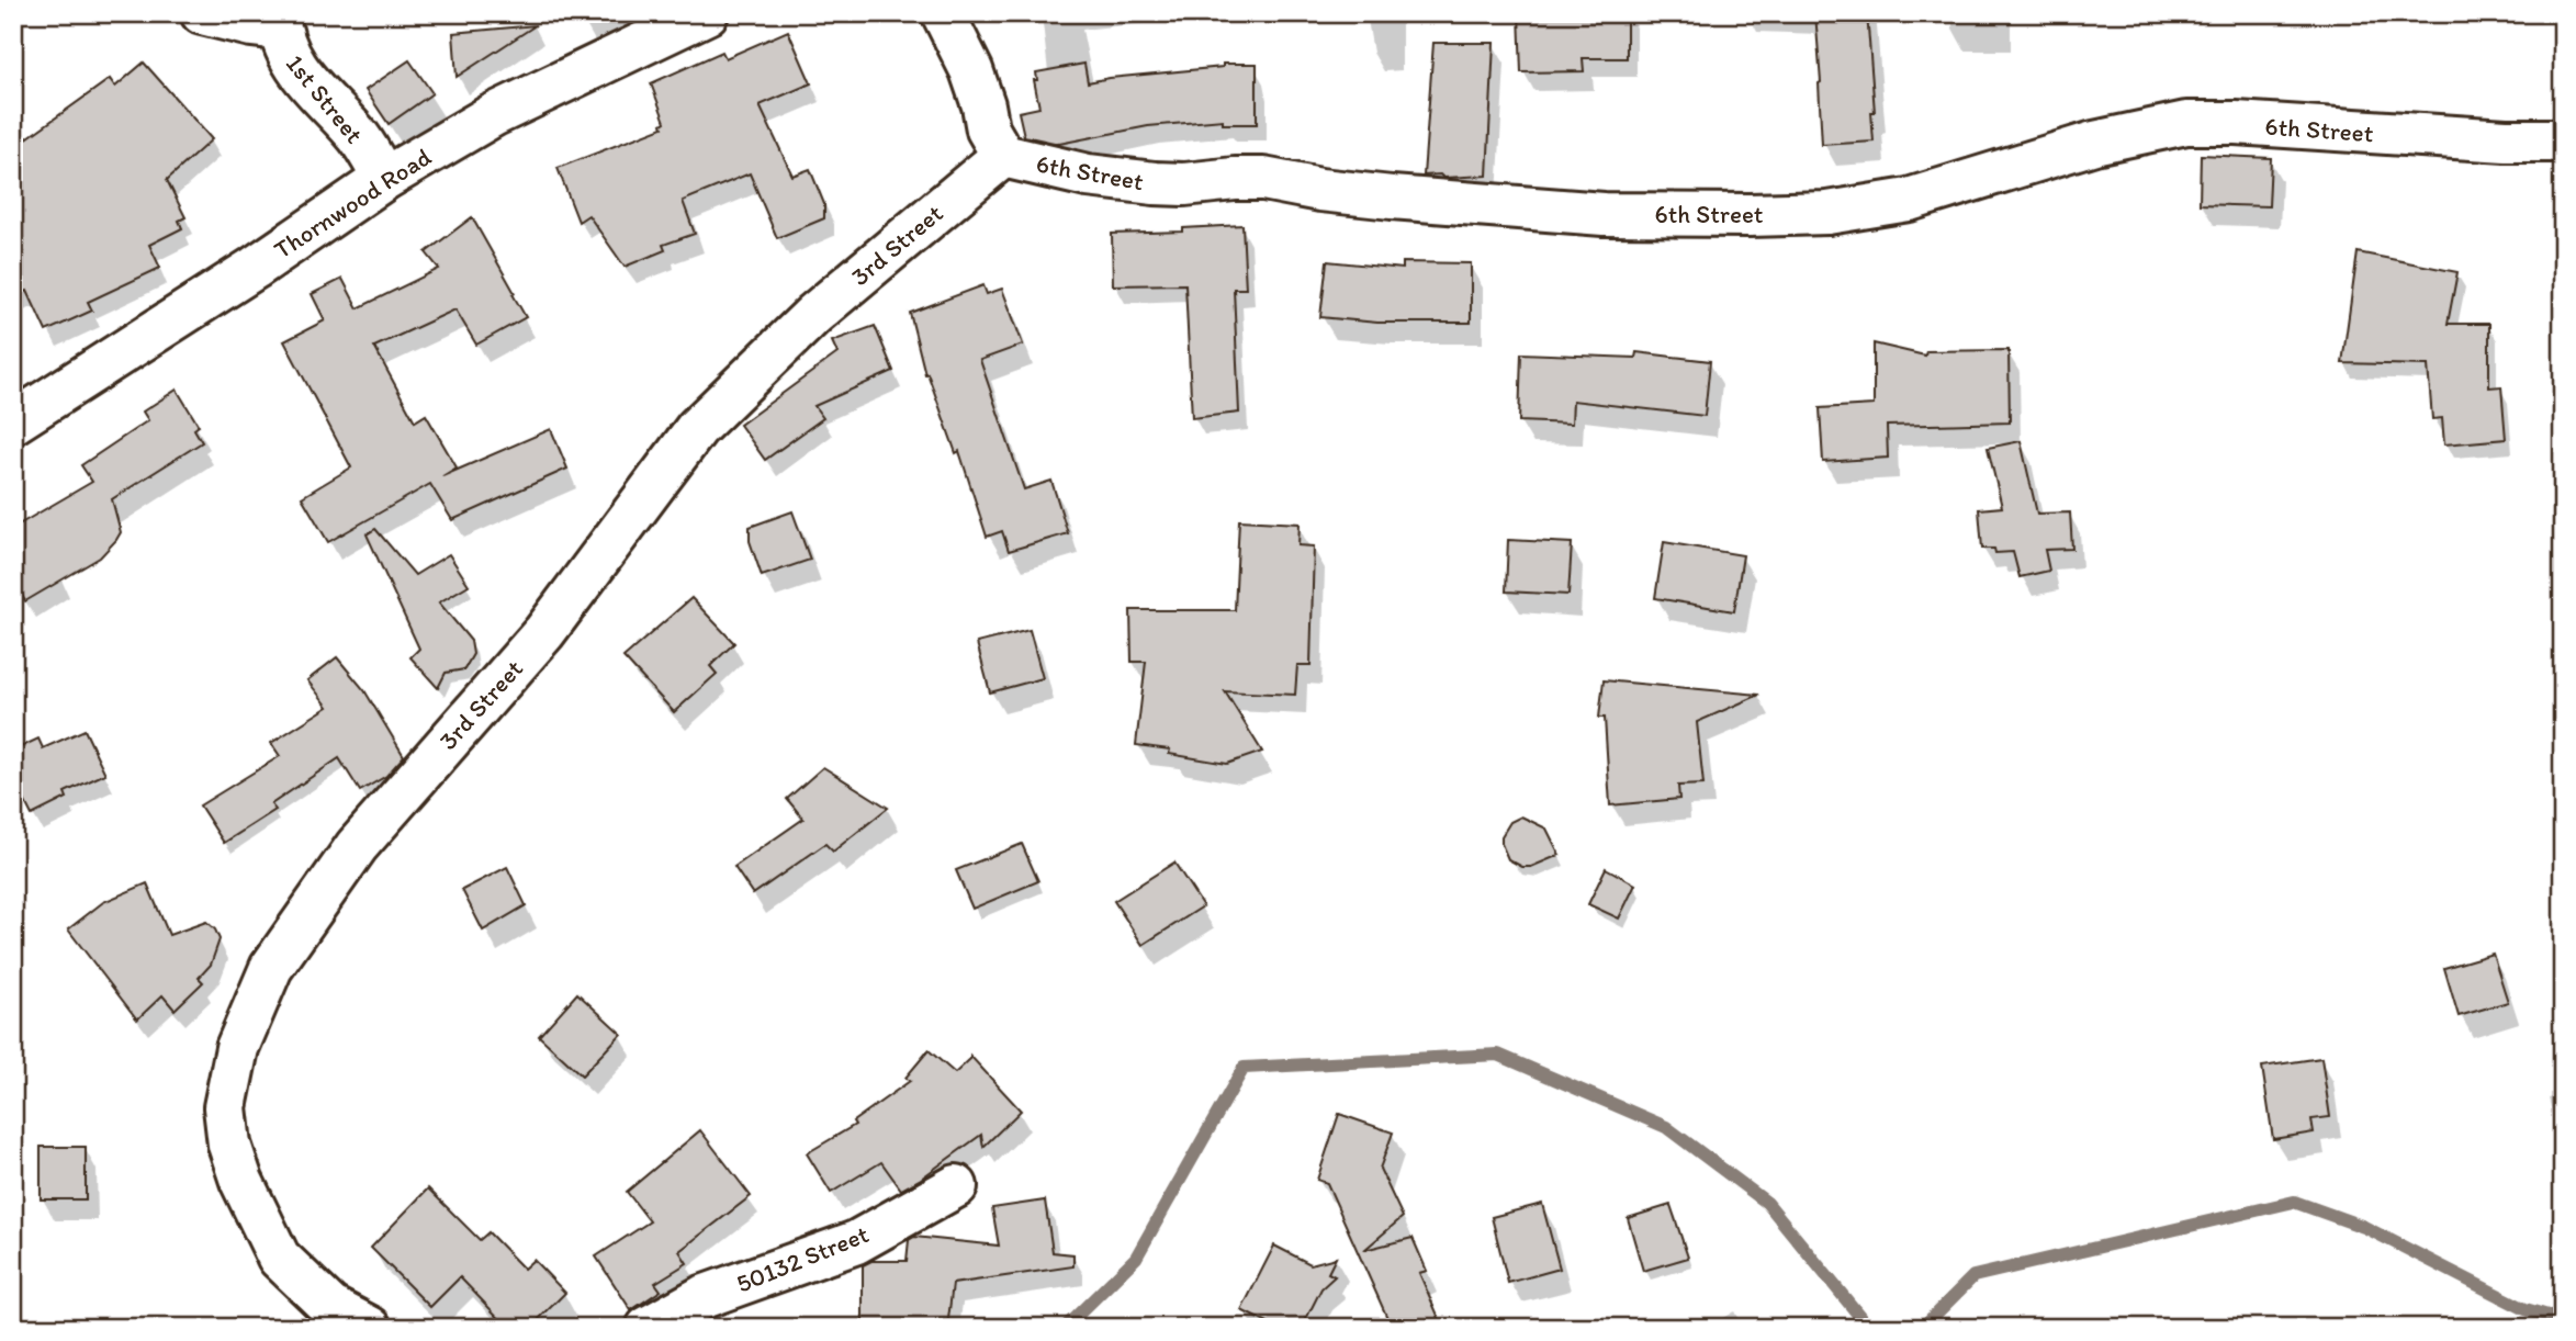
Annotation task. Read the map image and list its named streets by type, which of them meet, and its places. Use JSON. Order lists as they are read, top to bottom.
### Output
{
  "streets": {
    "street": [
      "1st Street",
      "6th Street",
      "Thornwood Road",
      "3rd Street",
      "50132 Street"
    ]
  },
  "crossings": [
    ["1st Street", "Thornwood Road"],
    ["6th Street", "3rd Street"]
  ]
}
